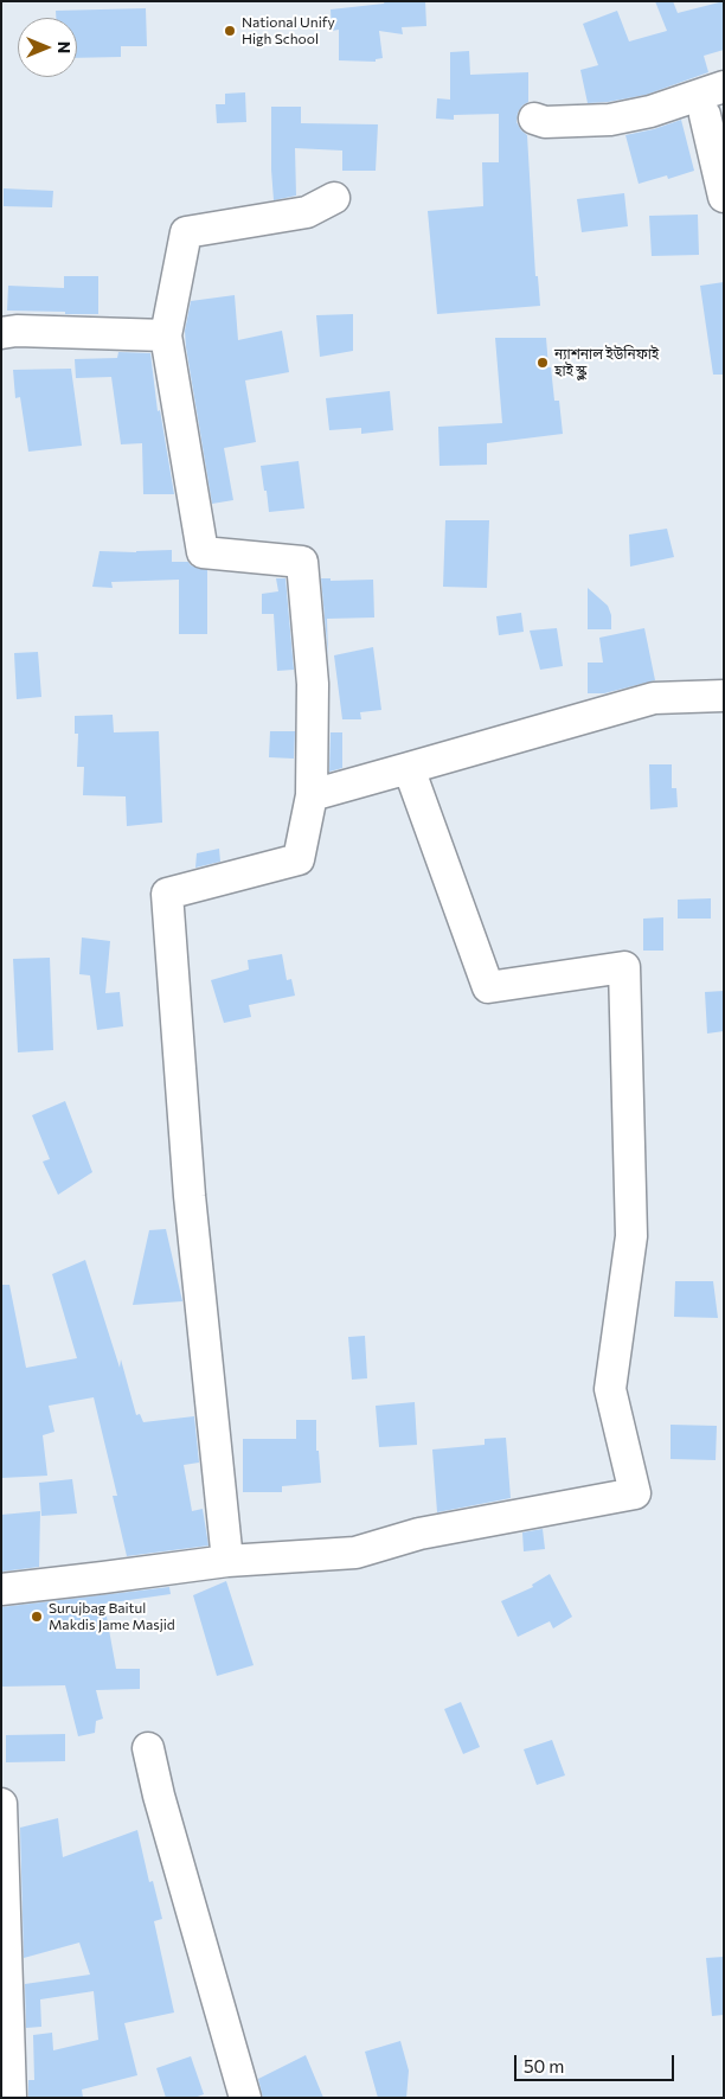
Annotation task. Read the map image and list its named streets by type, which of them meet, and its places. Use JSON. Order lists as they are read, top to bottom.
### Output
{
  "places": ["National Unify High School", "ন্যাশনাল ইউনিফাই হাই স্কুল", "Surujbag Baitul Makdis Jame Masjid"],
  "scale_bar": "50 m",
  "north": "right"
}
